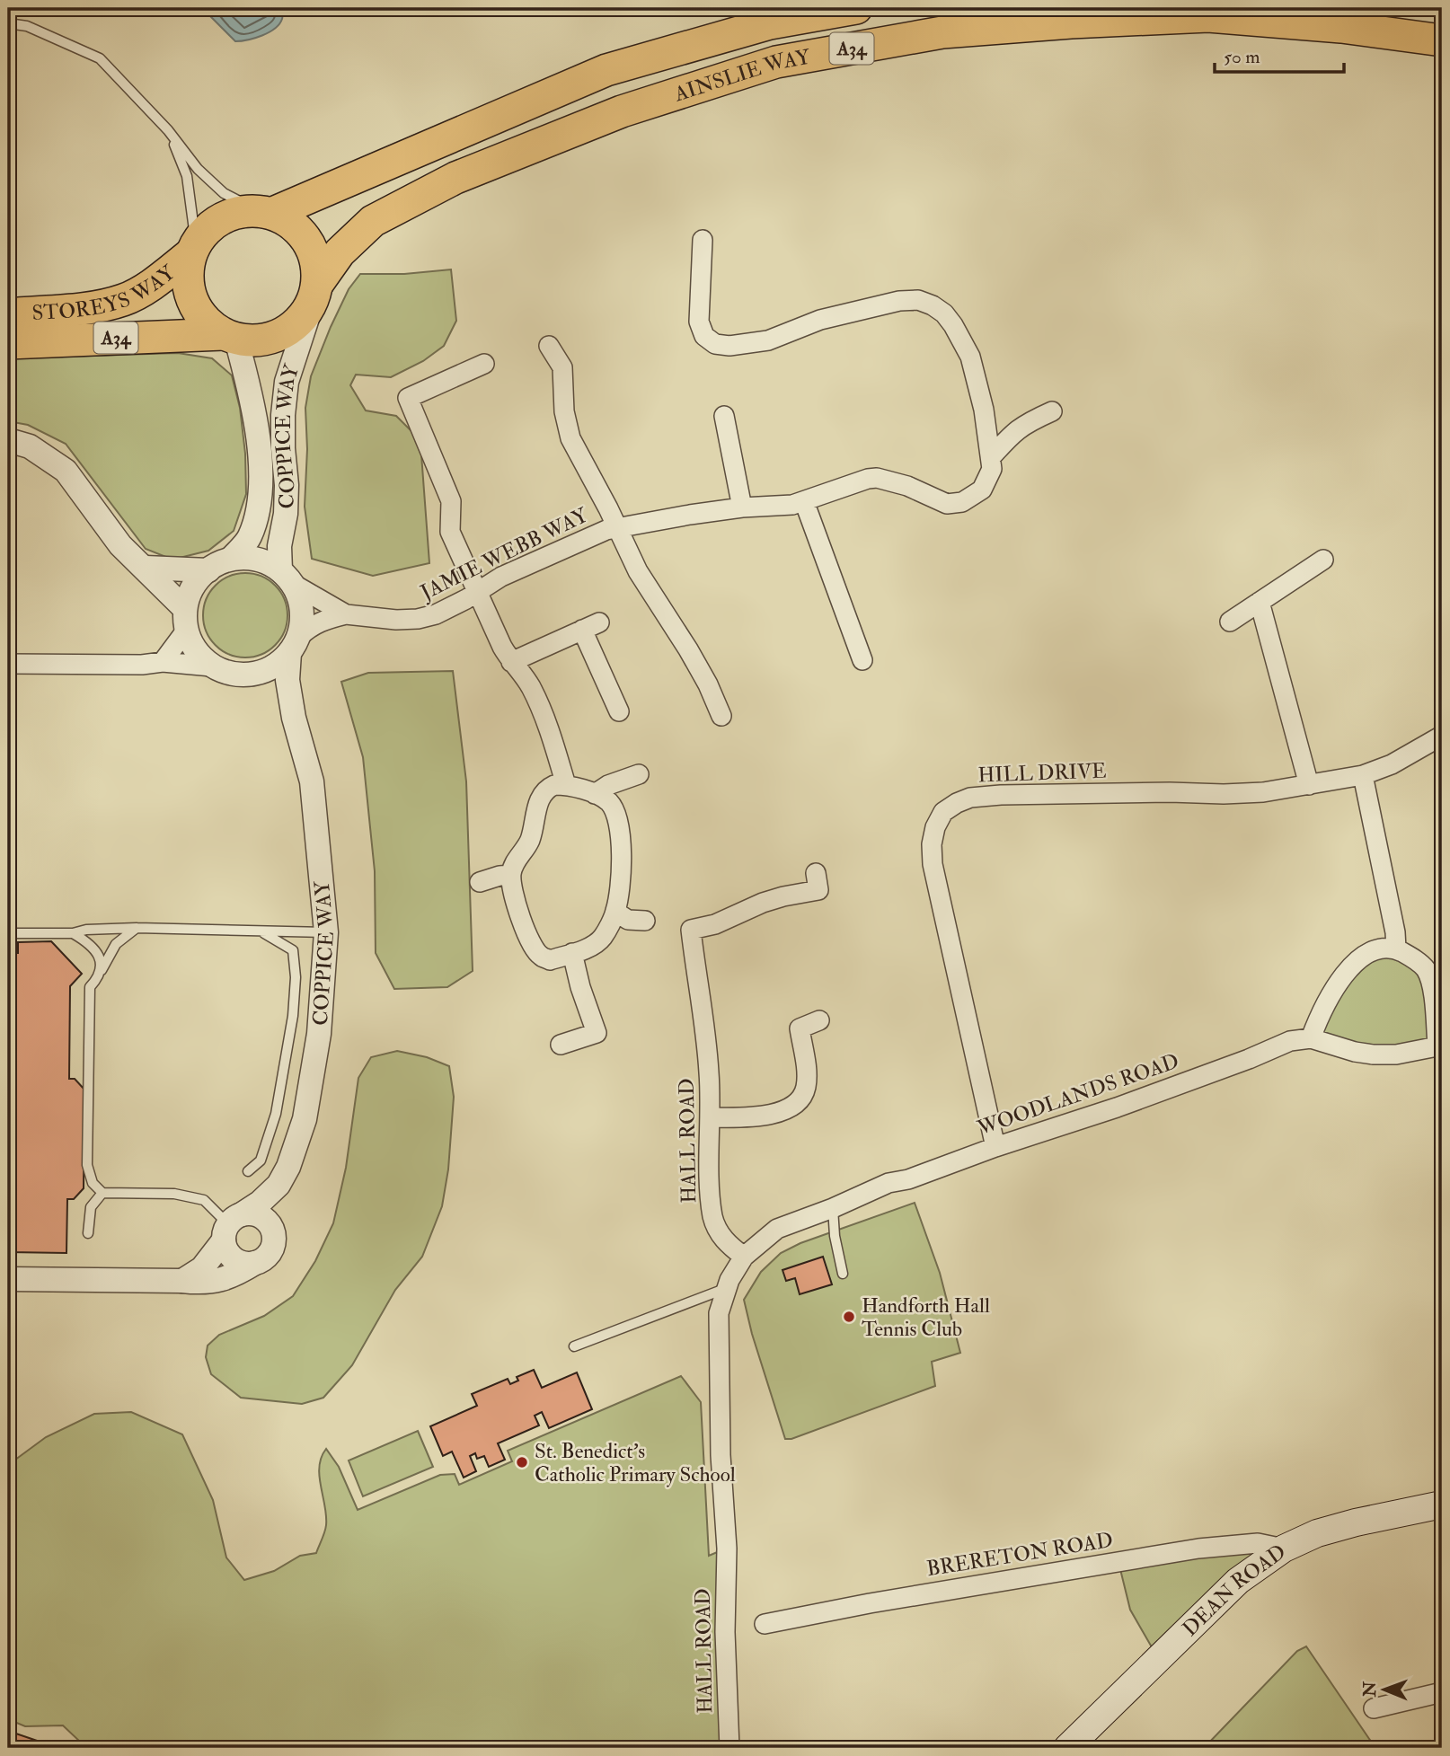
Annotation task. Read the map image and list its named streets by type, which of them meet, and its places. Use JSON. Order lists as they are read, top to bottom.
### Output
{
  "streets": {
    "highway": ["A34", "AINSLIE WAY", "STOREYS WAY"],
    "main road": ["DEAN ROAD"],
    "street": [
      "COPPICE WAY",
      "JAMIE WEBB WAY",
      "HILL DRIVE",
      "WOODLANDS ROAD",
      "HALL ROAD",
      "BRERETON ROAD"
    ]
  },
  "crossings": [
    ["A34", "AINSLIE WAY"],
    ["A34", "STOREYS WAY"],
    ["A34", "COPPICE WAY"],
    ["AINSLIE WAY", "STOREYS WAY"],
    ["AINSLIE WAY", "COPPICE WAY"],
    ["STOREYS WAY", "COPPICE WAY"],
    ["COPPICE WAY", "JAMIE WEBB WAY"],
    ["HILL DRIVE", "WOODLANDS ROAD"],
    ["WOODLANDS ROAD", "HALL ROAD"],
    ["BRERETON ROAD", "DEAN ROAD"]
  ],
  "places": ["Handforth Hall Tennis Club", "St. Benedict's Catholic Primary School"],
  "scale_bar": "50 m",
  "north": "left"
}
